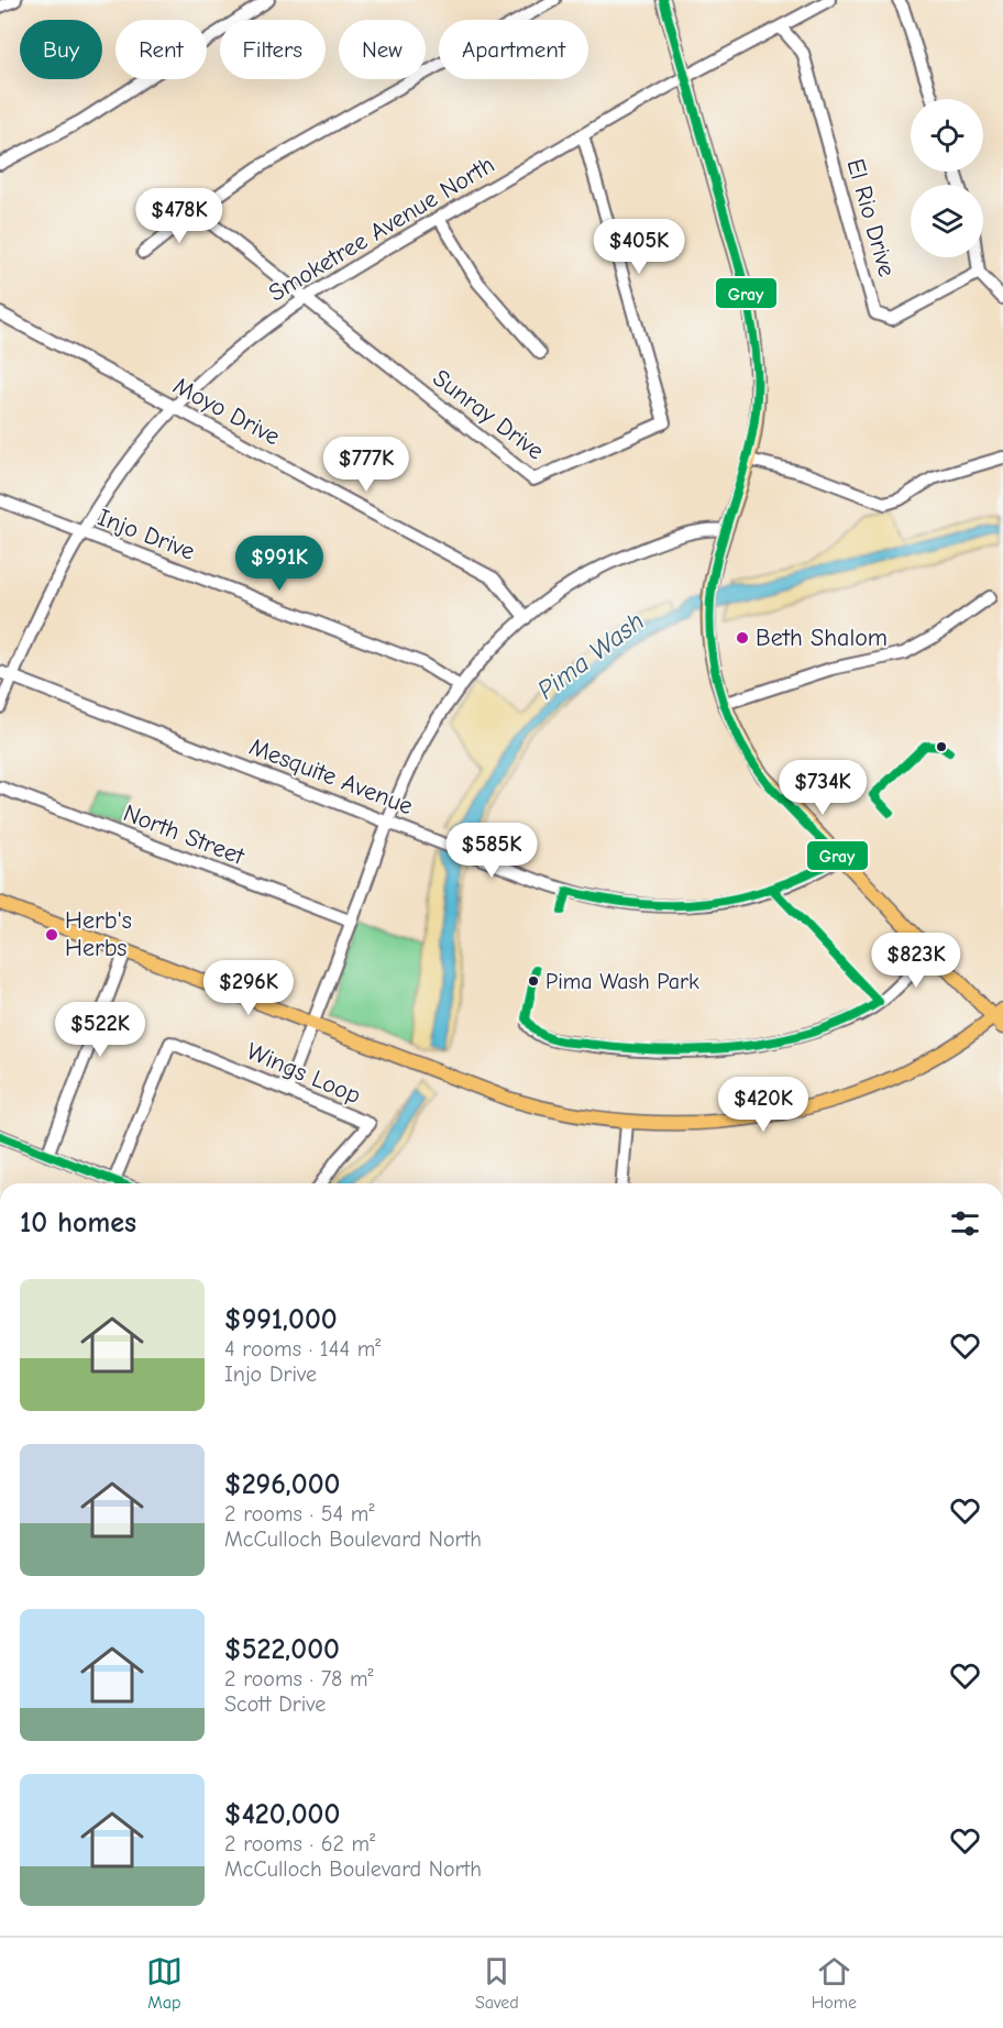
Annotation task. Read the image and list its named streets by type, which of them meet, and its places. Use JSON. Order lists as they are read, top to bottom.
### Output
{
  "streets": {
    "street": [
      "El Rio Drive",
      "Smoketree Avenue North",
      "Moyo Drive",
      "Sunray Drive",
      "Injo Drive",
      "Mesquite Avenue",
      "North Street",
      "Wings Loop"
    ]
  },
  "crossings": [
    ["El Rio Drive", "Smoketree Avenue North"],
    ["Smoketree Avenue North", "Moyo Drive"],
    ["Smoketree Avenue North", "Sunray Drive"],
    ["Smoketree Avenue North", "Injo Drive"],
    ["Smoketree Avenue North", "Mesquite Avenue"]
  ],
  "water": ["Pima Wash"],
  "places": ["Beth Shalom", "Herb's Herbs", "Pima Wash Park"],
  "lines": ["transit line Gray"],
  "page": {
    "chip": [
      "Buy",
      "Rent",
      "Filters",
      "New",
      "Apartment"
    ],
    "price": [
      "$478K",
      "$405K",
      "$777K",
      "$991K",
      "$734K",
      "$585K",
      "$823K",
      "$296K",
      "$522K",
      "$420K"
    ],
    "heading": "10 homes",
    "list": [
      {
        "name": "$991,000",
        "note": "4 rooms · 144 m² · Injo Drive"
      },
      {
        "name": "$296,000",
        "note": "2 rooms · 54 m² · McCulloch Boulevard North"
      },
      {
        "name": "$522,000",
        "note": "2 rooms · 78 m² · Scott Drive"
      },
      {
        "name": "$420,000",
        "note": "2 rooms · 62 m² · McCulloch Boulevard North"
      }
    ],
    "tabs": ["Map", "Saved", "Home"]
  }
}
